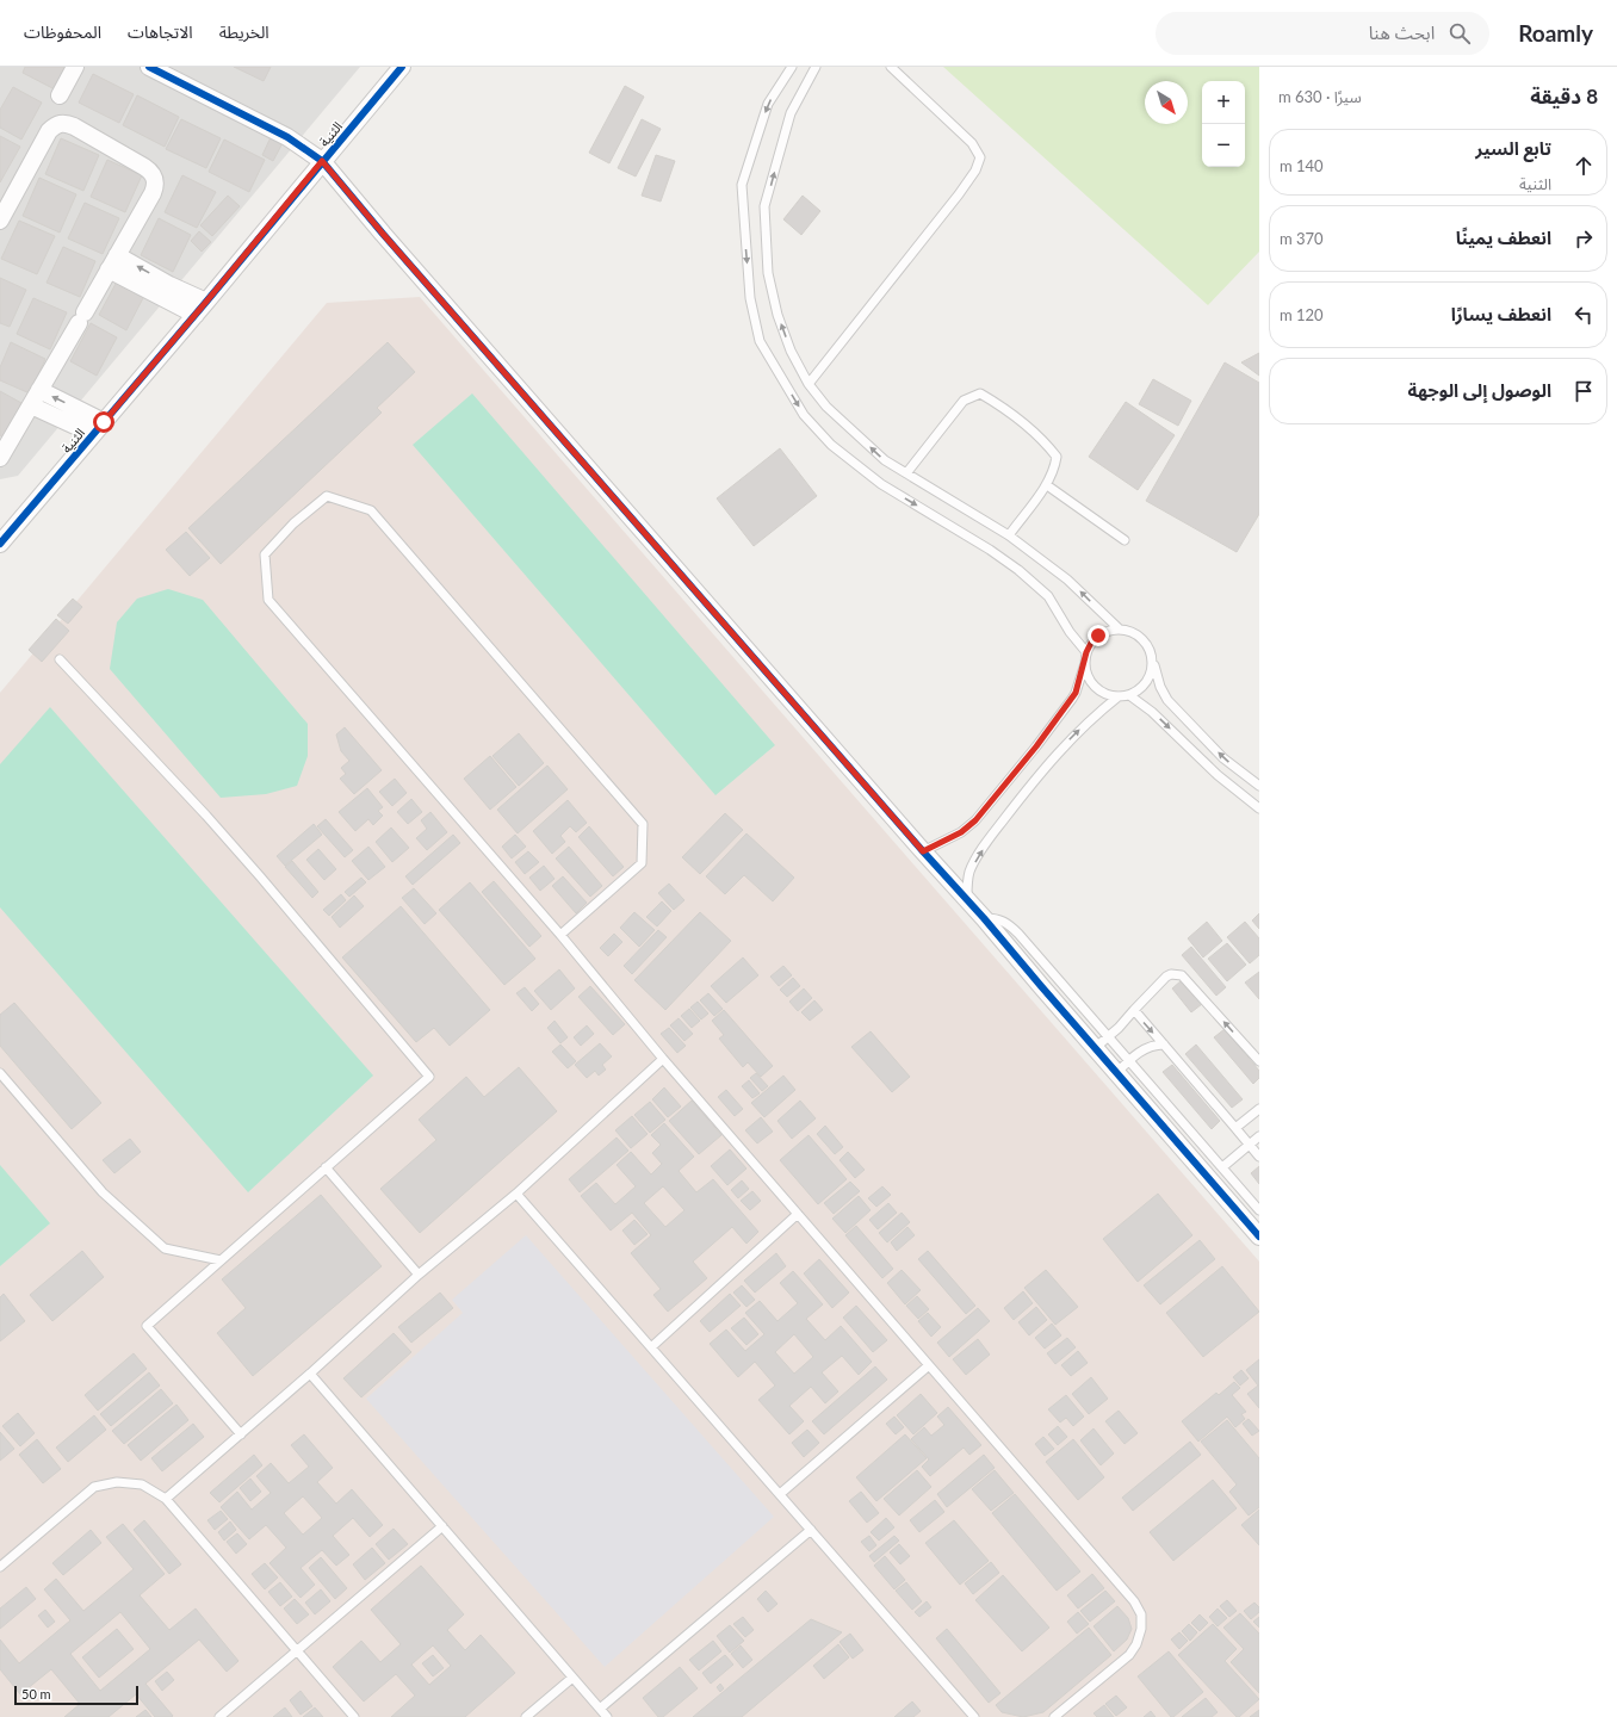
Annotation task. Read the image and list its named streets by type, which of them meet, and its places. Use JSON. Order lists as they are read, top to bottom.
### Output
{
  "streets": {
    "street": ["الثنية"]
  },
  "scale_bar": "50 m",
  "north": "bottom right",
  "page": {
    "header": "Roamly",
    "search": "ابحث هنا",
    "nav": ["الخريطة", "الاتجاهات", "المحفوظات"],
    "heading": ["8 دقيقة", "سيرًا · 630 m"],
    "map_buttons": ["+", "−"],
    "list": [
      ["تابع السير", "الثنية", "140 m"],
      ["انعطف يمينًا", "370 m"],
      ["انعطف يسارًا", "120 m"],
      "الوصول إلى الوجهة"
    ],
    "scale": "50 m"
  }
}
